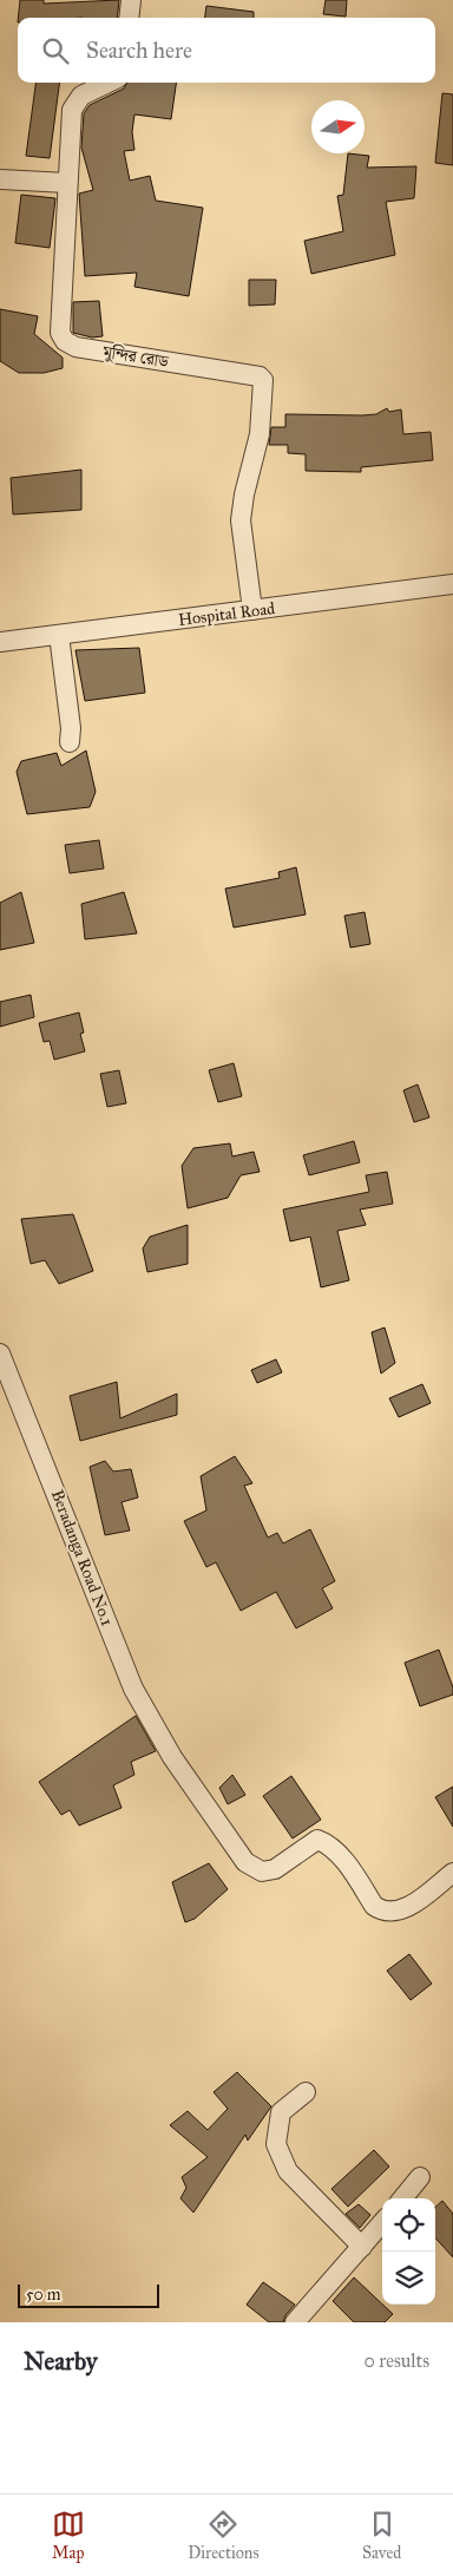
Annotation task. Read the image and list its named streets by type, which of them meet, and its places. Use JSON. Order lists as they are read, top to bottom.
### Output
{
  "streets": {
    "street": ["মুন্দির রোড", "Hospital Road", "Beradanga Road No.1"]
  },
  "crossings": [
    ["মুন্দির রোড", "Hospital Road"]
  ],
  "scale_bar": "50 m",
  "north": "right",
  "page": {
    "search": "Search here",
    "scale": "50 m",
    "heading": ["Nearby", "0 results"],
    "nav": ["Map", "Directions", "Saved"]
  }
}
